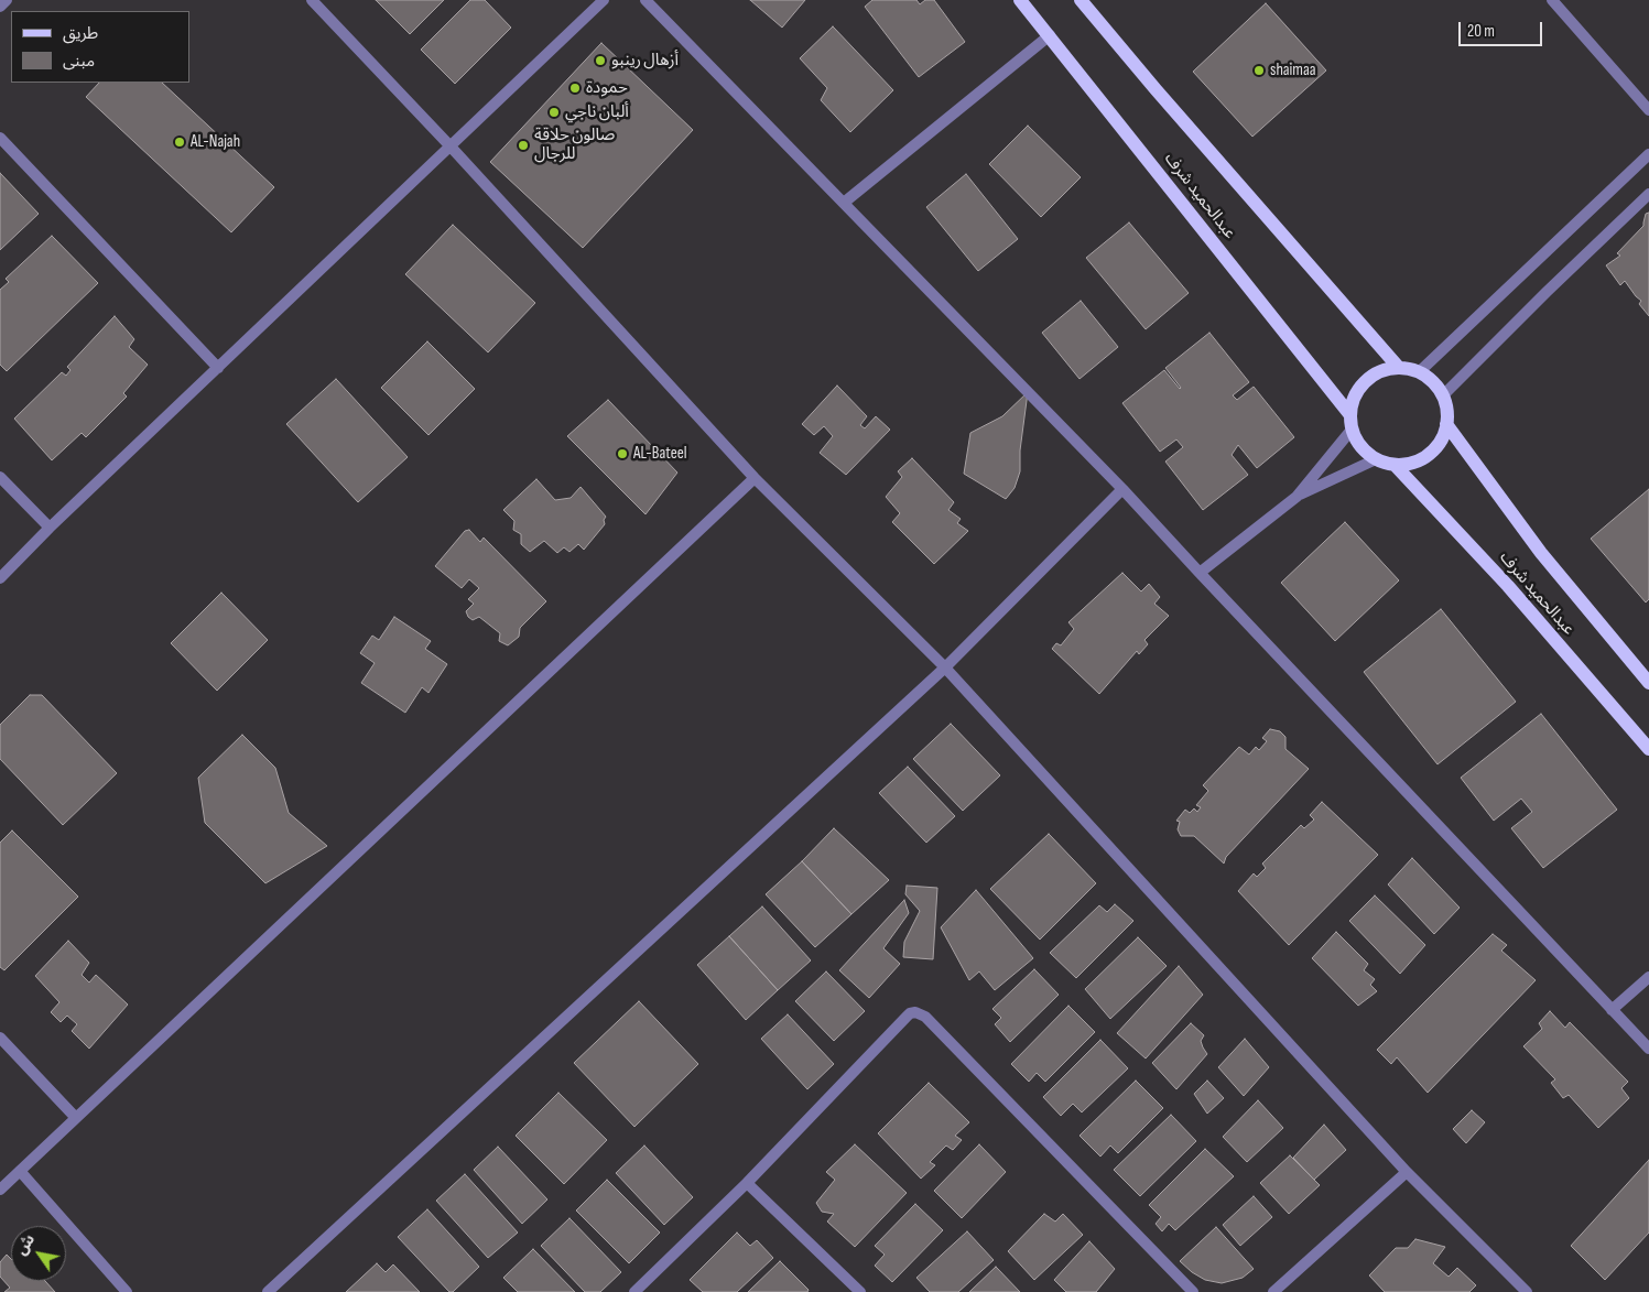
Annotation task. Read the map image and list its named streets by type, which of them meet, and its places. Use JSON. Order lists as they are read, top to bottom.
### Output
{
  "streets": {
    "main road": ["عبدالحميد شرف"]
  },
  "places": [
    "أزهال رينبو",
    "shaimaa",
    "حمودة",
    "ألبان ناجي",
    "AL-Najah",
    "صالون حلاقة للرجال",
    "AL-Bateel"
  ],
  "legend": ["طريق", "مبنى"],
  "scale_bar": "20 m",
  "north": "top left"
}
